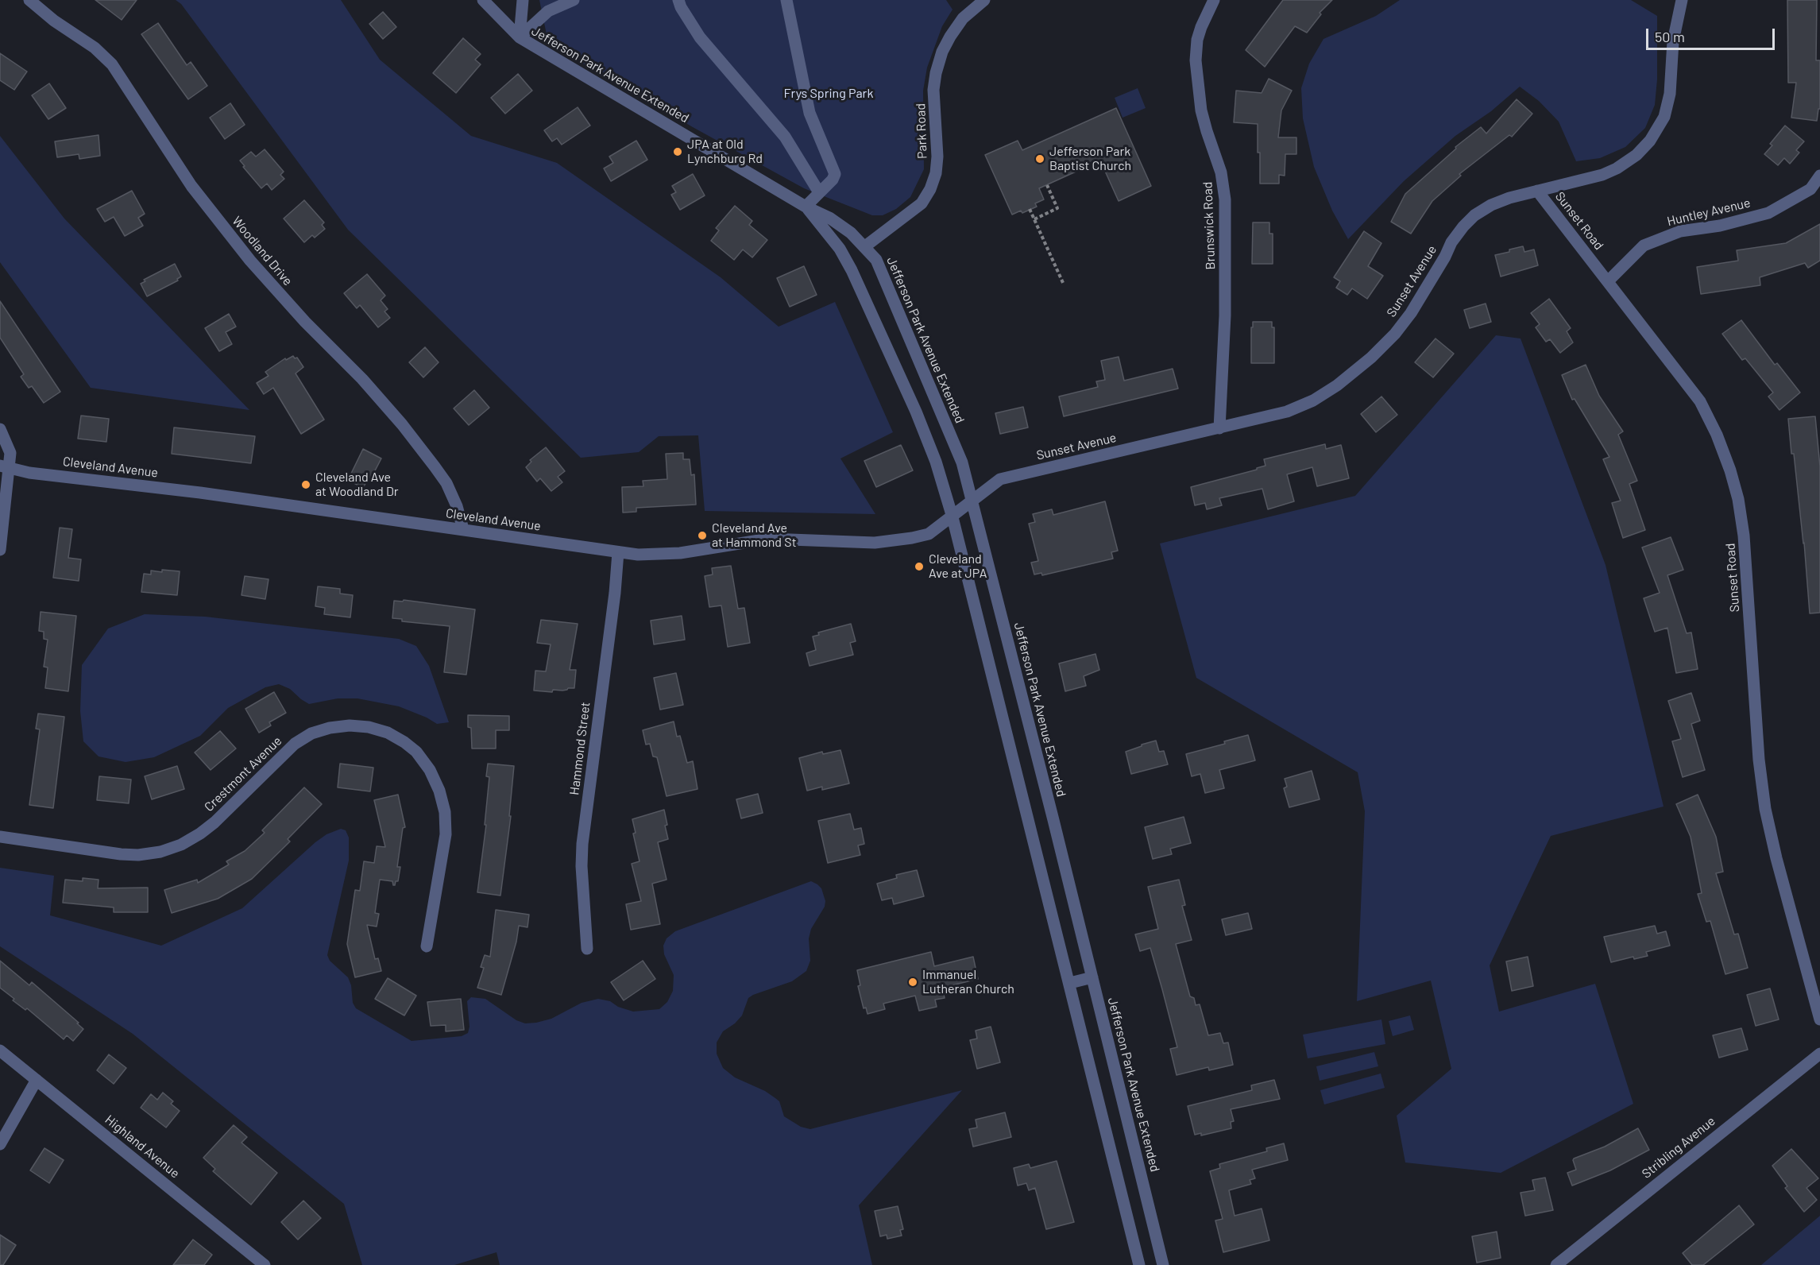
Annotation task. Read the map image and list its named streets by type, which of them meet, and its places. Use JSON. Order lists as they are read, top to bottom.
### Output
{
  "streets": {
    "street": [
      "Jefferson Park Avenue Extended",
      "Park Road",
      "Huntley Avenue",
      "Sunset Road",
      "Brunswick Road",
      "Woodland Drive",
      "Sunset Avenue",
      "Cleveland Avenue",
      "Hammond Street",
      "Crestmont Avenue",
      "Highland Avenue",
      "Stribling Avenue"
    ]
  },
  "crossings": [
    ["Jefferson Park Avenue Extended", "Park Road"],
    ["Jefferson Park Avenue Extended", "Sunset Avenue"],
    ["Jefferson Park Avenue Extended", "Cleveland Avenue"],
    ["Huntley Avenue", "Sunset Road"],
    ["Sunset Road", "Sunset Avenue"],
    ["Brunswick Road", "Sunset Avenue"],
    ["Woodland Drive", "Cleveland Avenue"],
    ["Sunset Avenue", "Cleveland Avenue"],
    ["Cleveland Avenue", "Hammond Street"]
  ],
  "parks": ["Frys Spring Park"],
  "places": [
    "JPA at Old Lynchburg Rd",
    "Jefferson Park Baptist Church",
    "Cleveland Ave at Woodland Dr",
    "Cleveland Ave at Hammond St",
    "Cleveland Ave at JPA",
    "Immanuel Lutheran Church"
  ],
  "scale_bar": "50 m"
}
